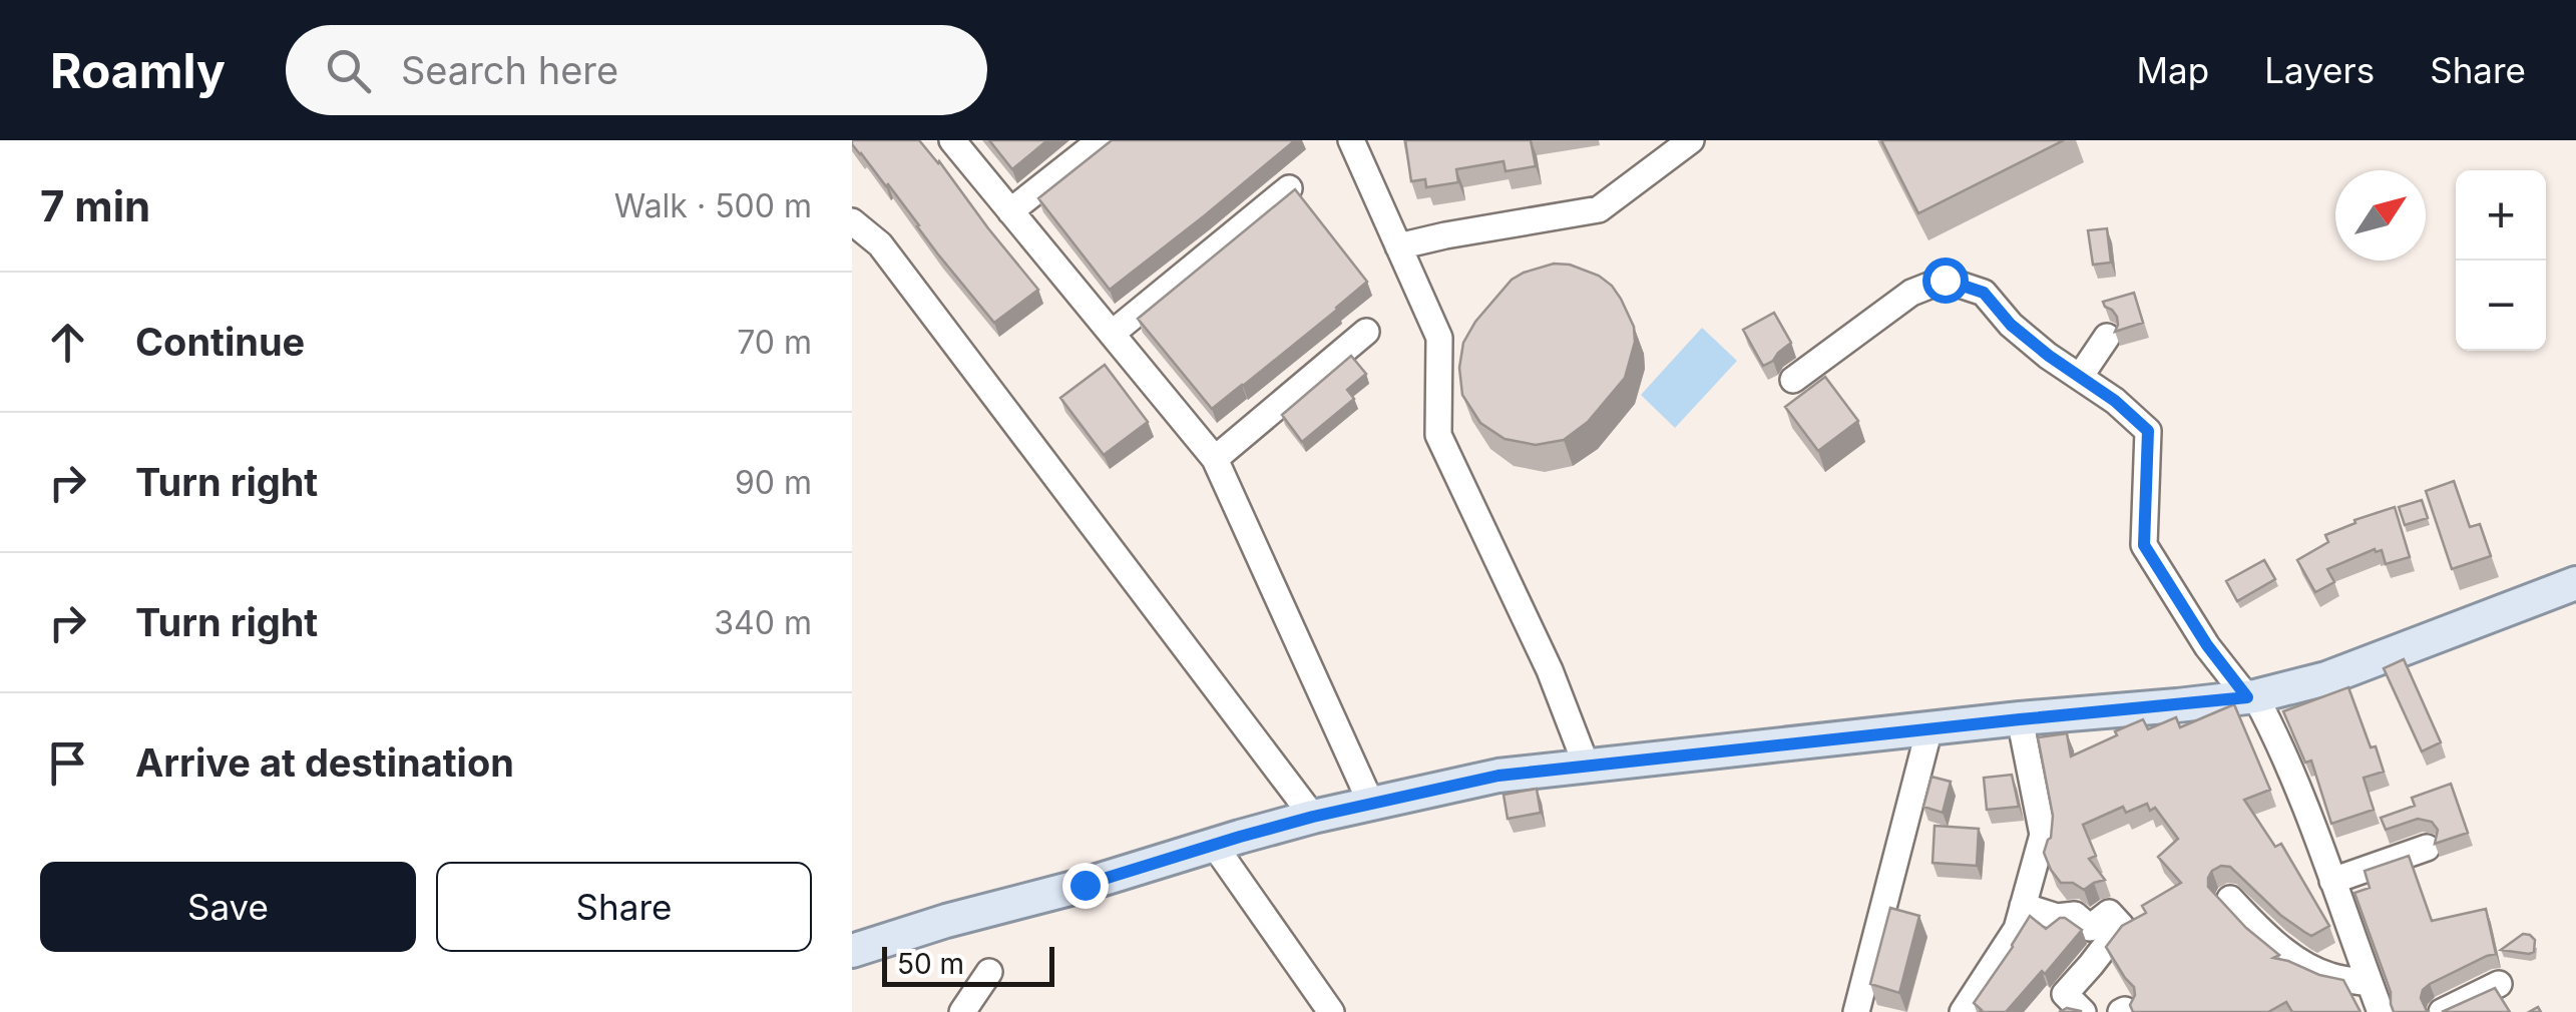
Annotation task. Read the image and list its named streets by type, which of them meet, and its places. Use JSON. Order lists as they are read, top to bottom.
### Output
{
  "scale_bar": "50 m",
  "north": "top right",
  "page": {
    "header": "Roamly",
    "search": "Search here",
    "nav": ["Map", "Layers", "Share"],
    "heading": ["7 min", "Walk · 500 m"],
    "map_buttons": ["+", "−"],
    "list": [
      ["Continue", "70 m"],
      ["Turn right", "90 m"],
      ["Turn right", "340 m"],
      "Arrive at destination"
    ],
    "buttons": ["Save", "Share"],
    "scale": "50 m"
  }
}
